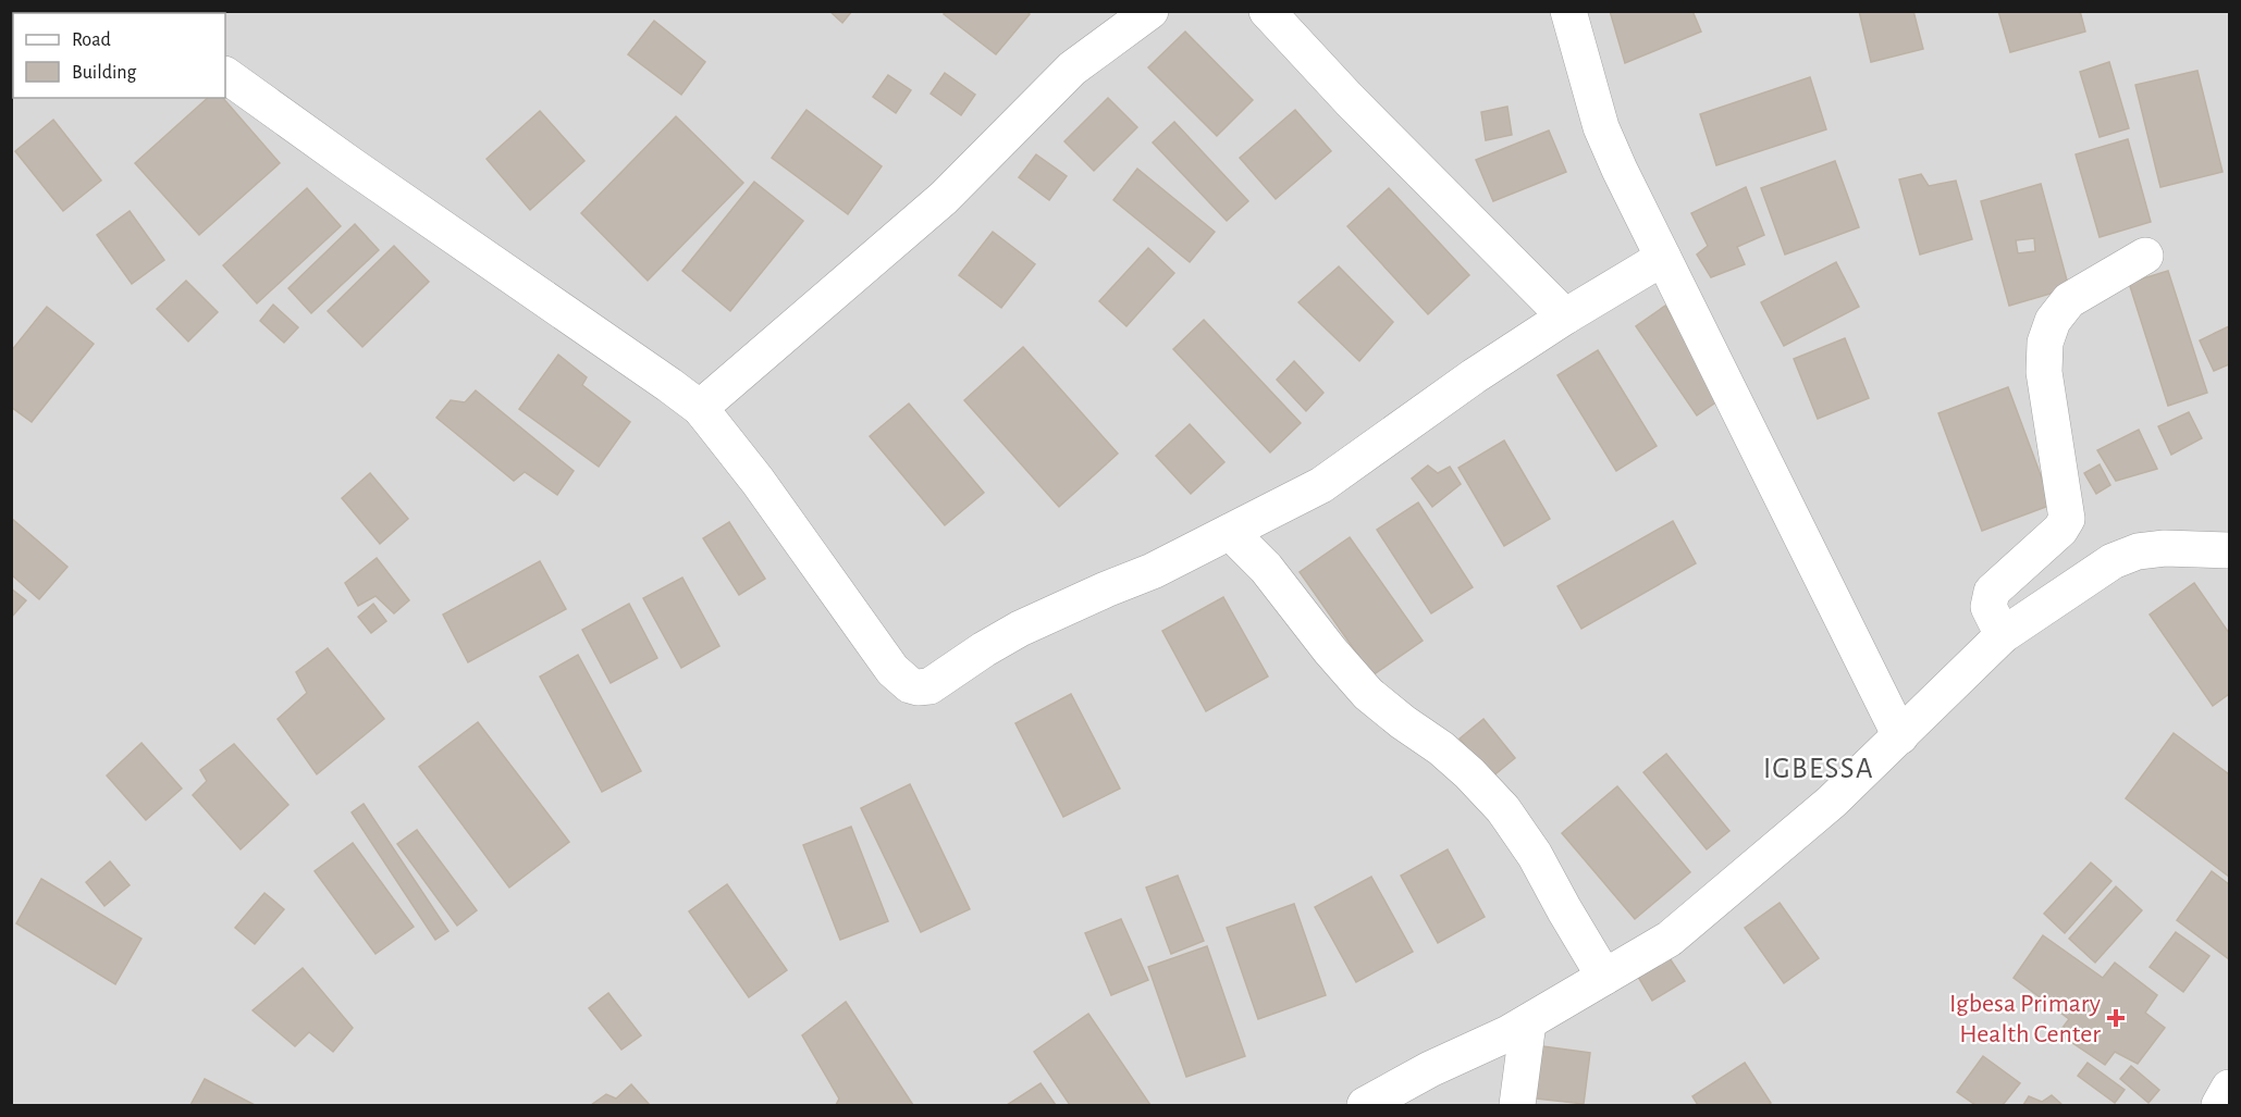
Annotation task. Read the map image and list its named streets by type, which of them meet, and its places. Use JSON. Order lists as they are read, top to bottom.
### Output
{
  "districts": ["IGBESSA"],
  "places": {
    "health": ["Igbesa Primary Health Center"]
  },
  "legend": ["Road", "Building"]
}
